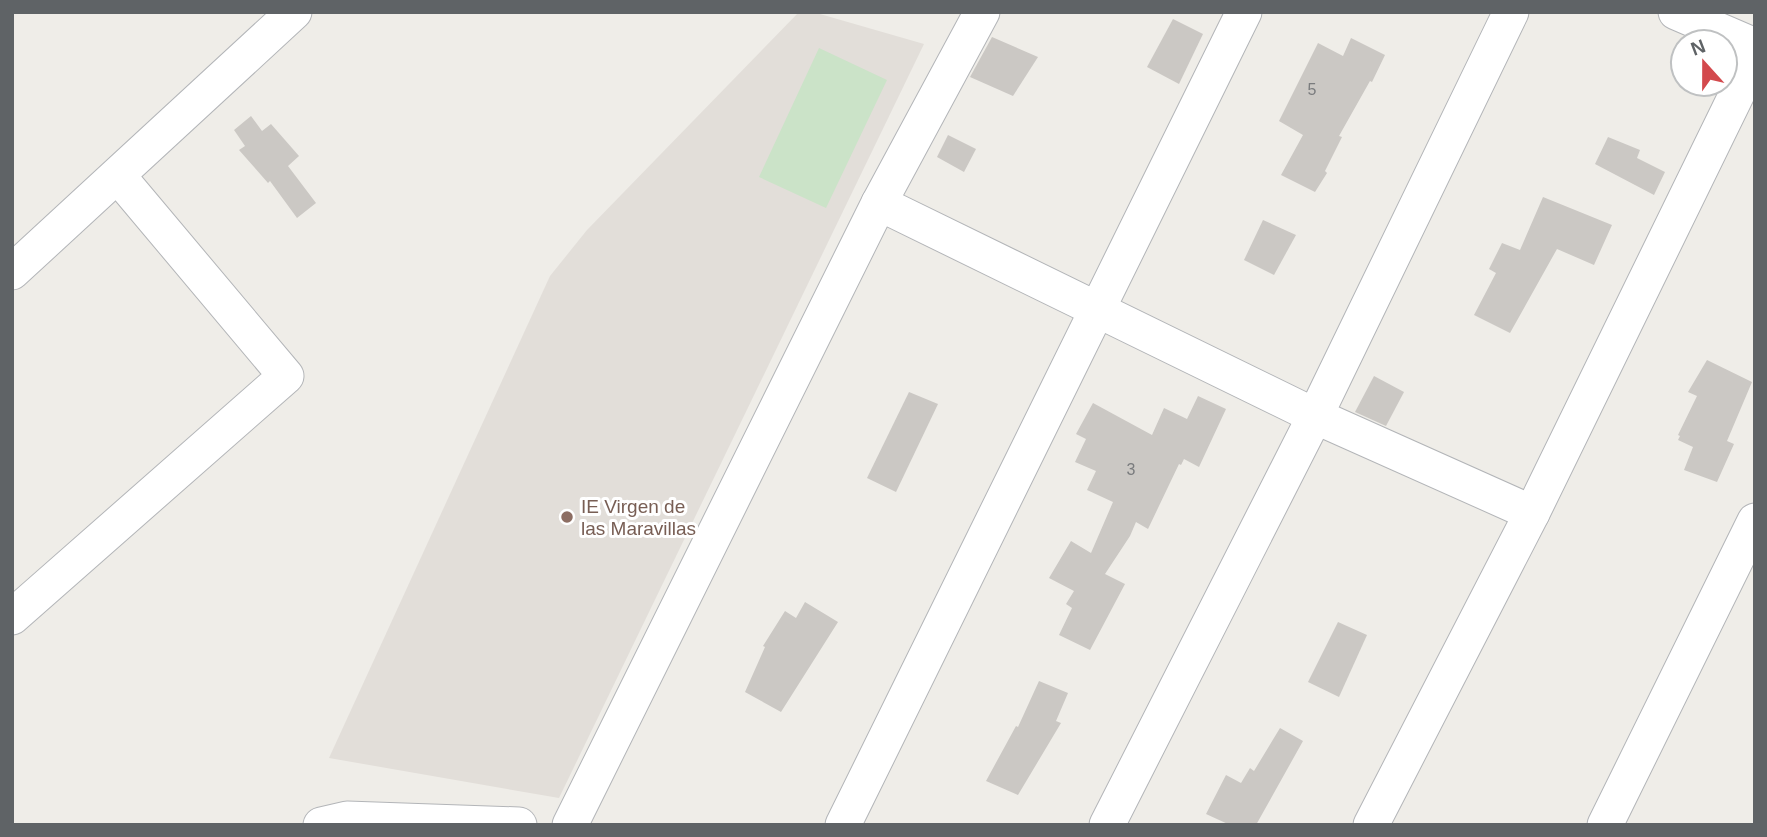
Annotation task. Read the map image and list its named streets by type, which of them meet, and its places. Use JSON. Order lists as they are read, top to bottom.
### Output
{
  "places": ["IE Virgen de las Maravillas"],
  "house_numbers": ["5", "3"],
  "north": "top"
}
